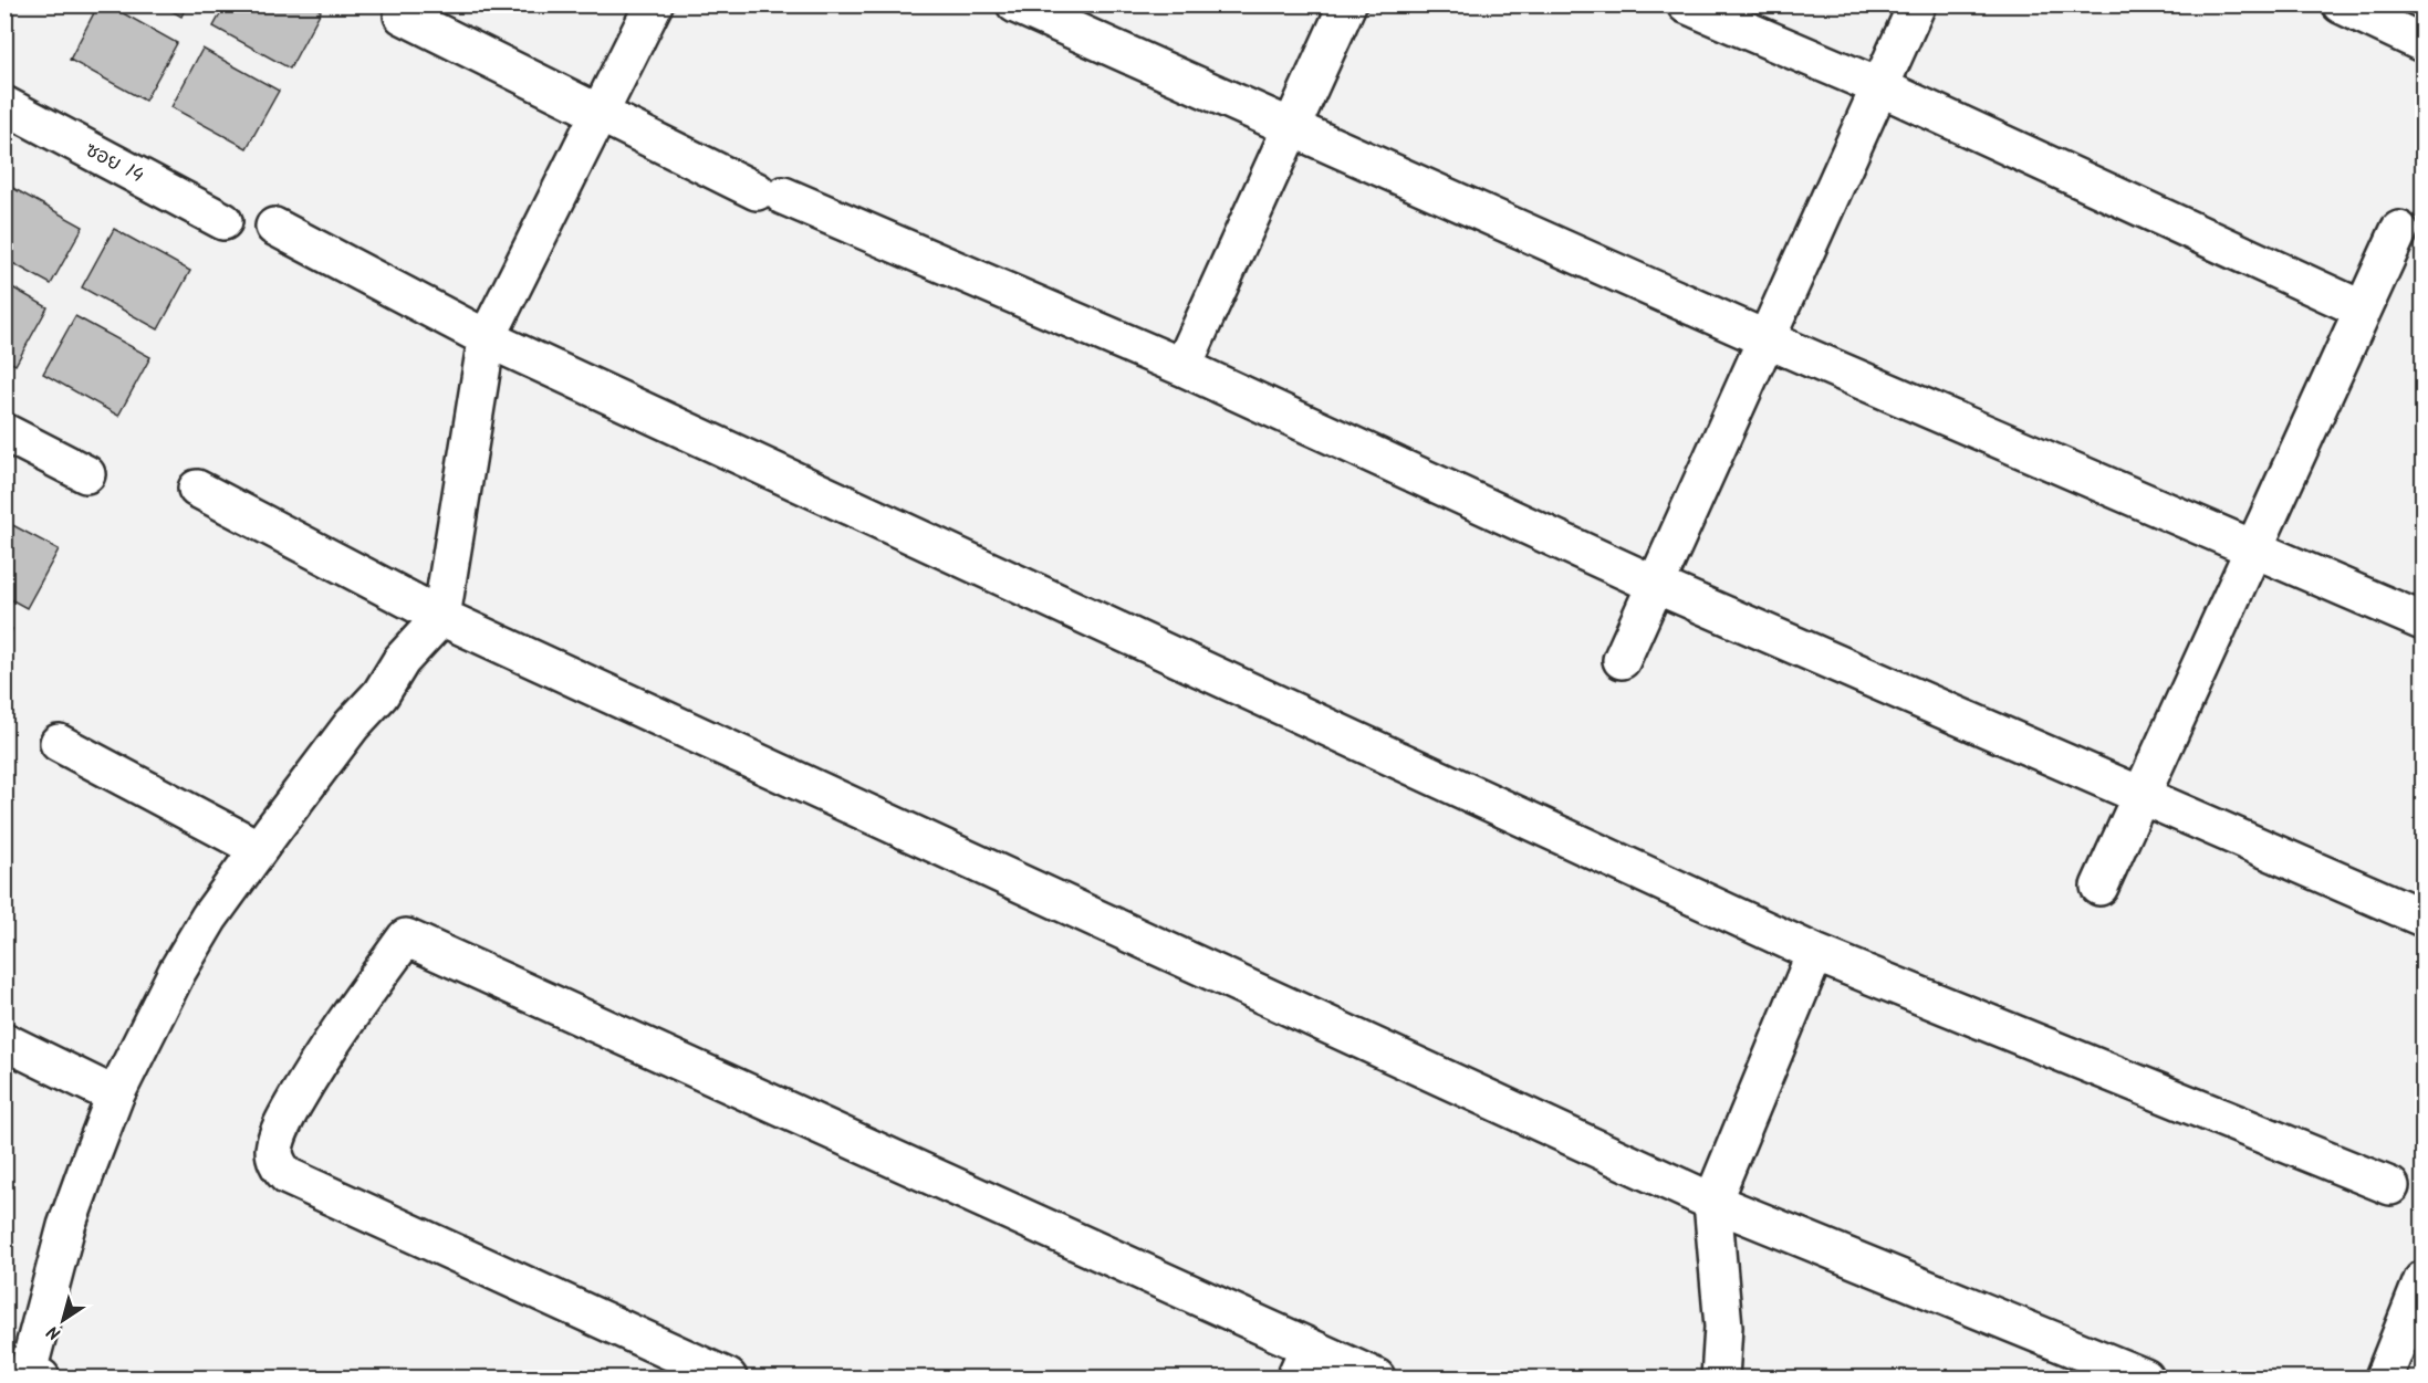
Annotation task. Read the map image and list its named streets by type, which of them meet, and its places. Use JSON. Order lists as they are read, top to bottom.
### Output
{
  "streets": {
    "street": ["ซอย 14"]
  },
  "north": "bottom left"
}
